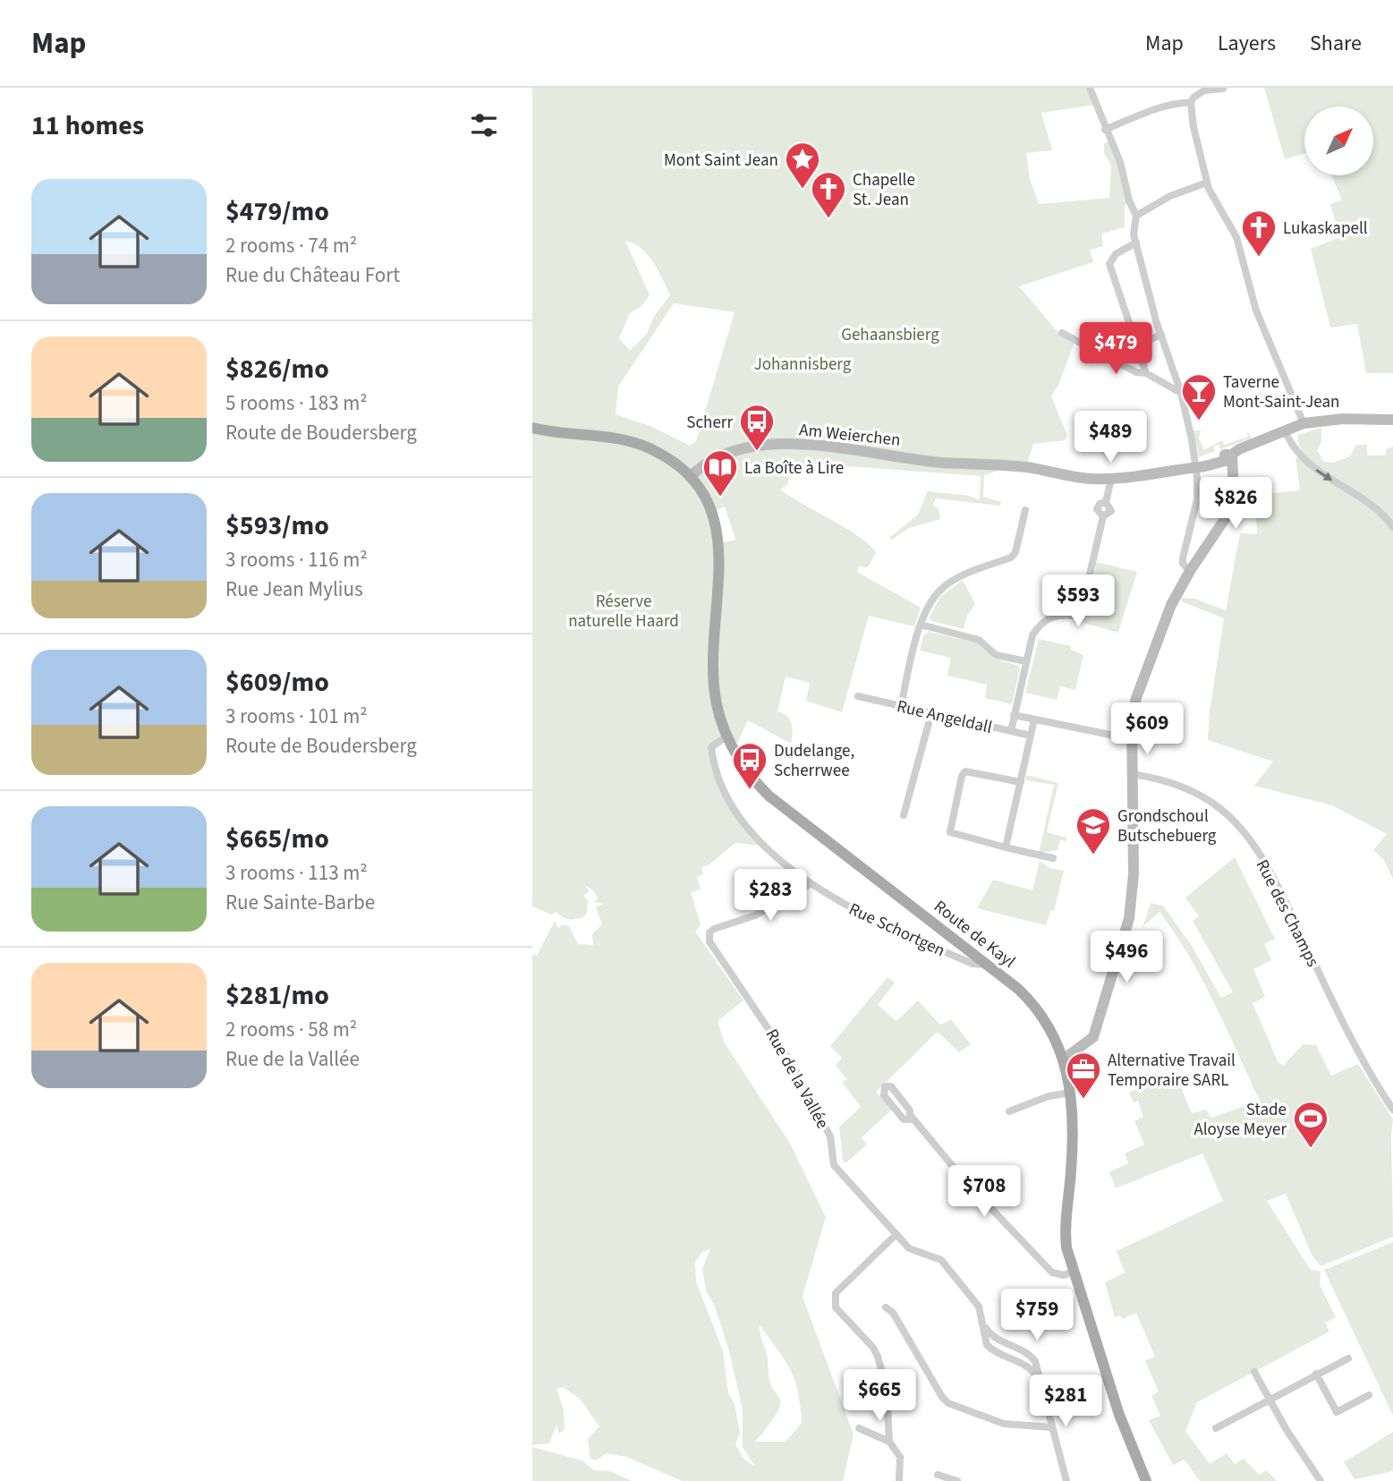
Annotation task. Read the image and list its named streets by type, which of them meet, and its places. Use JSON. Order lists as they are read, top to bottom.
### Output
{
  "streets": {
    "main road": ["Am Weierchen", "Route de Kayl"],
    "street": [
      "Rue Angeldall",
      "Rue des Champs",
      "Rue Schortgen",
      "Rue de la Vallée"
    ]
  },
  "crossings": [
    ["Am Weierchen", "Route de Kayl"],
    ["Rue Schortgen", "Route de Kayl"],
    ["Rue Schortgen", "Rue de la Vallée"]
  ],
  "parks": ["Gehaansbierg", "Johannisberg", "Réserve naturelle Haard"],
  "places": {
    "place": ["Mont Saint Jean"],
    "church": ["Chapelle St. Jean", "Lukaskapell"],
    "bar": ["Taverne Mont-Saint-Jean"],
    "bus stop": ["Scherr", "Dudelange, Scherrwee"],
    "library": ["La Boîte à Lire"],
    "school or university": ["Grondschoul Butschebuerg"],
    "office": ["Alternative Travail Temporaire SARL"],
    "sports": ["Stade Aloyse Meyer"]
  },
  "north": "top right",
  "page": {
    "header": "Map",
    "nav": ["Map", "Layers", "Share"],
    "heading": "11 homes",
    "list": [
      {
        "name": "$479/mo",
        "note": "2 rooms · 74 m² · Rue du Château Fort"
      },
      {
        "name": "$826/mo",
        "note": "5 rooms · 183 m² · Route de Boudersberg"
      },
      {
        "name": "$593/mo",
        "note": "3 rooms · 116 m² · Rue Jean Mylius"
      },
      {
        "name": "$609/mo",
        "note": "3 rooms · 101 m² · Route de Boudersberg"
      },
      {
        "name": "$665/mo",
        "note": "3 rooms · 113 m² · Rue Sainte-Barbe"
      },
      {
        "name": "$281/mo",
        "note": "2 rooms · 58 m² · Rue de la Vallée"
      }
    ],
    "price": [
      "$479",
      "$489",
      "$826",
      "$593",
      "$609",
      "$283",
      "$496",
      "$708",
      "$759",
      "$665",
      "$281"
    ]
  }
}
